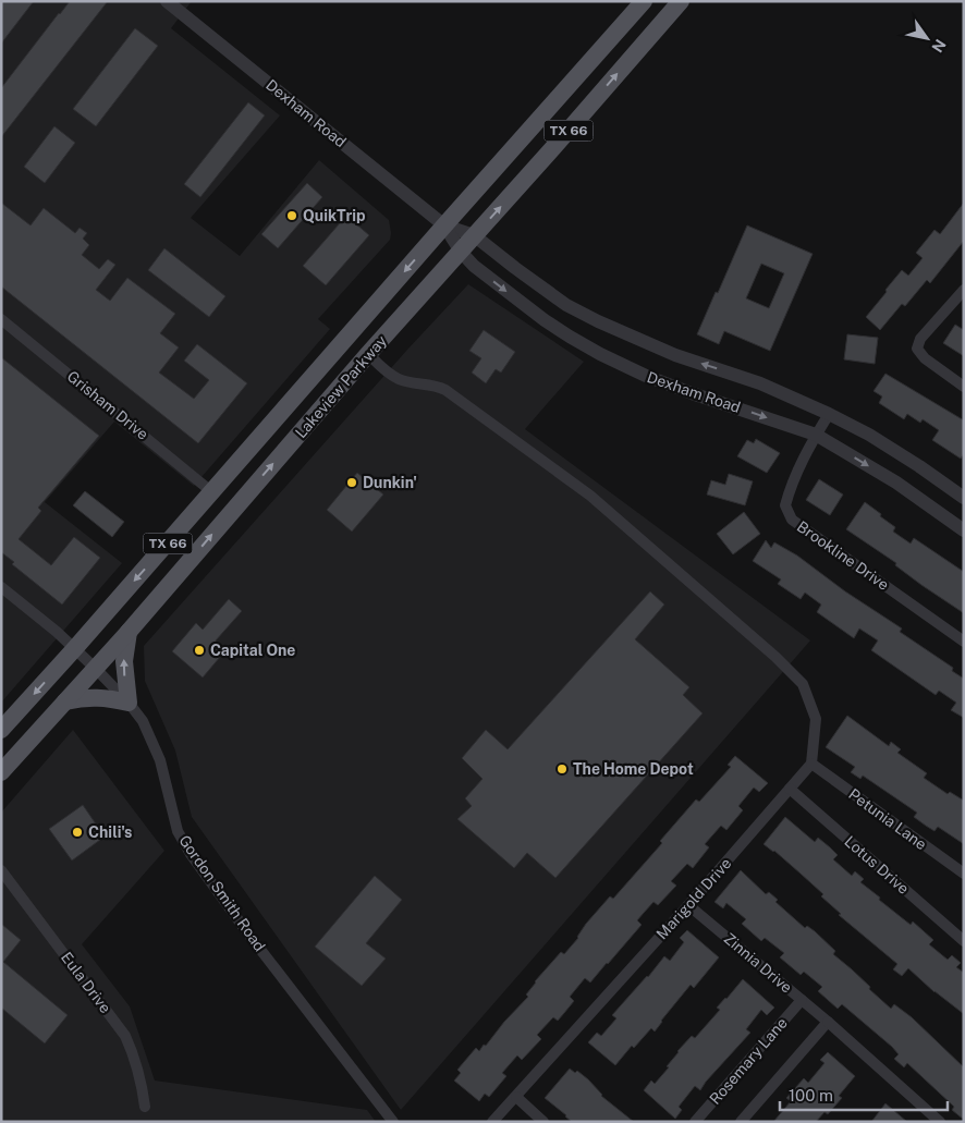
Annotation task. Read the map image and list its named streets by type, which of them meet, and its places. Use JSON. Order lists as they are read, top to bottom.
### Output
{
  "streets": {
    "main road": ["TX 66", "Lakeview Parkway"],
    "street": [
      "Dexham Road",
      "Grisham Drive",
      "Brookline Drive",
      "Petunia Lane",
      "Lotus Drive",
      "Gordon Smith Road",
      "Marigold Drive",
      "Zinnia Drive",
      "Eula Drive",
      "Rosemary Lane"
    ]
  },
  "crossings": [
    ["Dexham Road", "Lakeview Parkway"],
    ["Dexham Road", "Brookline Drive"],
    ["Lakeview Parkway", "Grisham Drive"],
    ["Lakeview Parkway", "Gordon Smith Road"],
    ["Petunia Lane", "Marigold Drive"],
    ["Lotus Drive", "Marigold Drive"],
    ["Marigold Drive", "Zinnia Drive"],
    ["Zinnia Drive", "Rosemary Lane"]
  ],
  "places": [
    "QuikTrip",
    "Dunkin'",
    "Capital One",
    "The Home Depot",
    "Chili's"
  ],
  "scale_bar": "100 m",
  "north": "bottom right"
}
